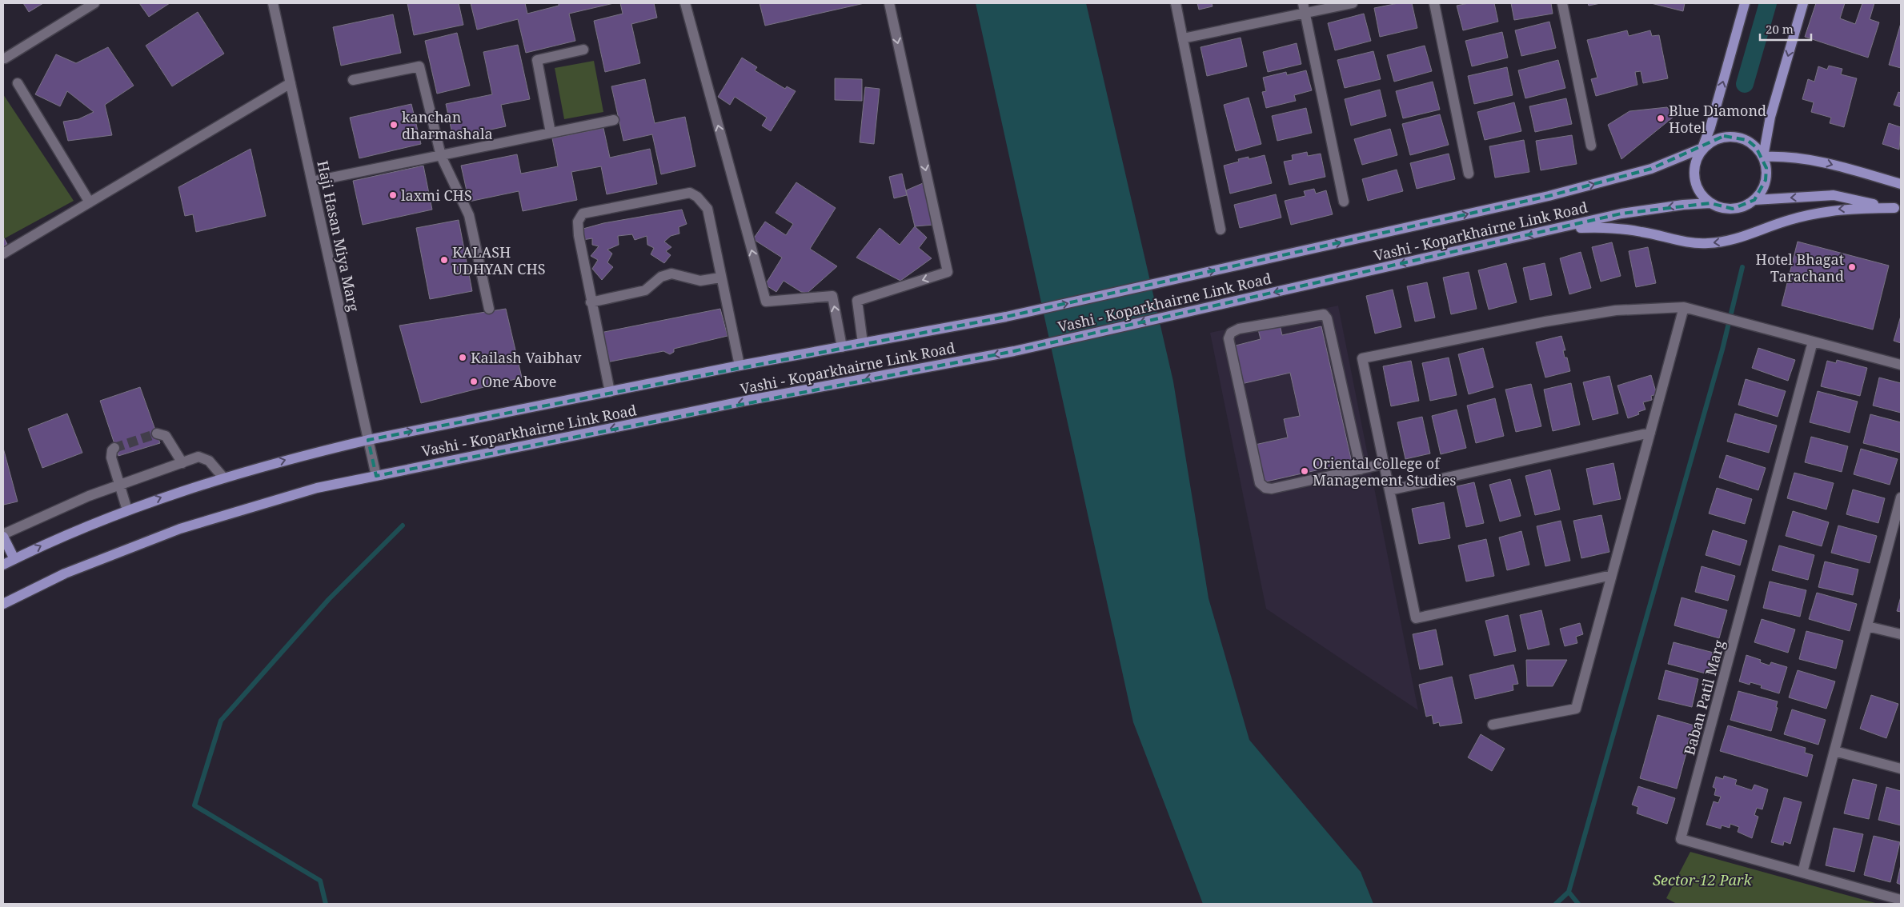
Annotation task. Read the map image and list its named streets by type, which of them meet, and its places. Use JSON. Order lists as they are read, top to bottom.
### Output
{
  "streets": {
    "main road": ["Vashi - Koparkhairne Link Road"],
    "street": ["Haji Hasan Miya Marg", "Baban Patil Marg"]
  },
  "crossings": [
    ["Vashi - Koparkhairne Link Road", "Haji Hasan Miya Marg"]
  ],
  "parks": ["Sector-12 Park"],
  "places": [
    "Blue Diamond Hotel",
    "kanchan dharmashala",
    "laxmi CHS",
    "KALASH UDHYAN CHS",
    "Hotel Bhagat Tarachand",
    "Kailash Vaibhav",
    "One Above",
    "Oriental College of Management Studies"
  ],
  "scale_bar": "20 m"
}
